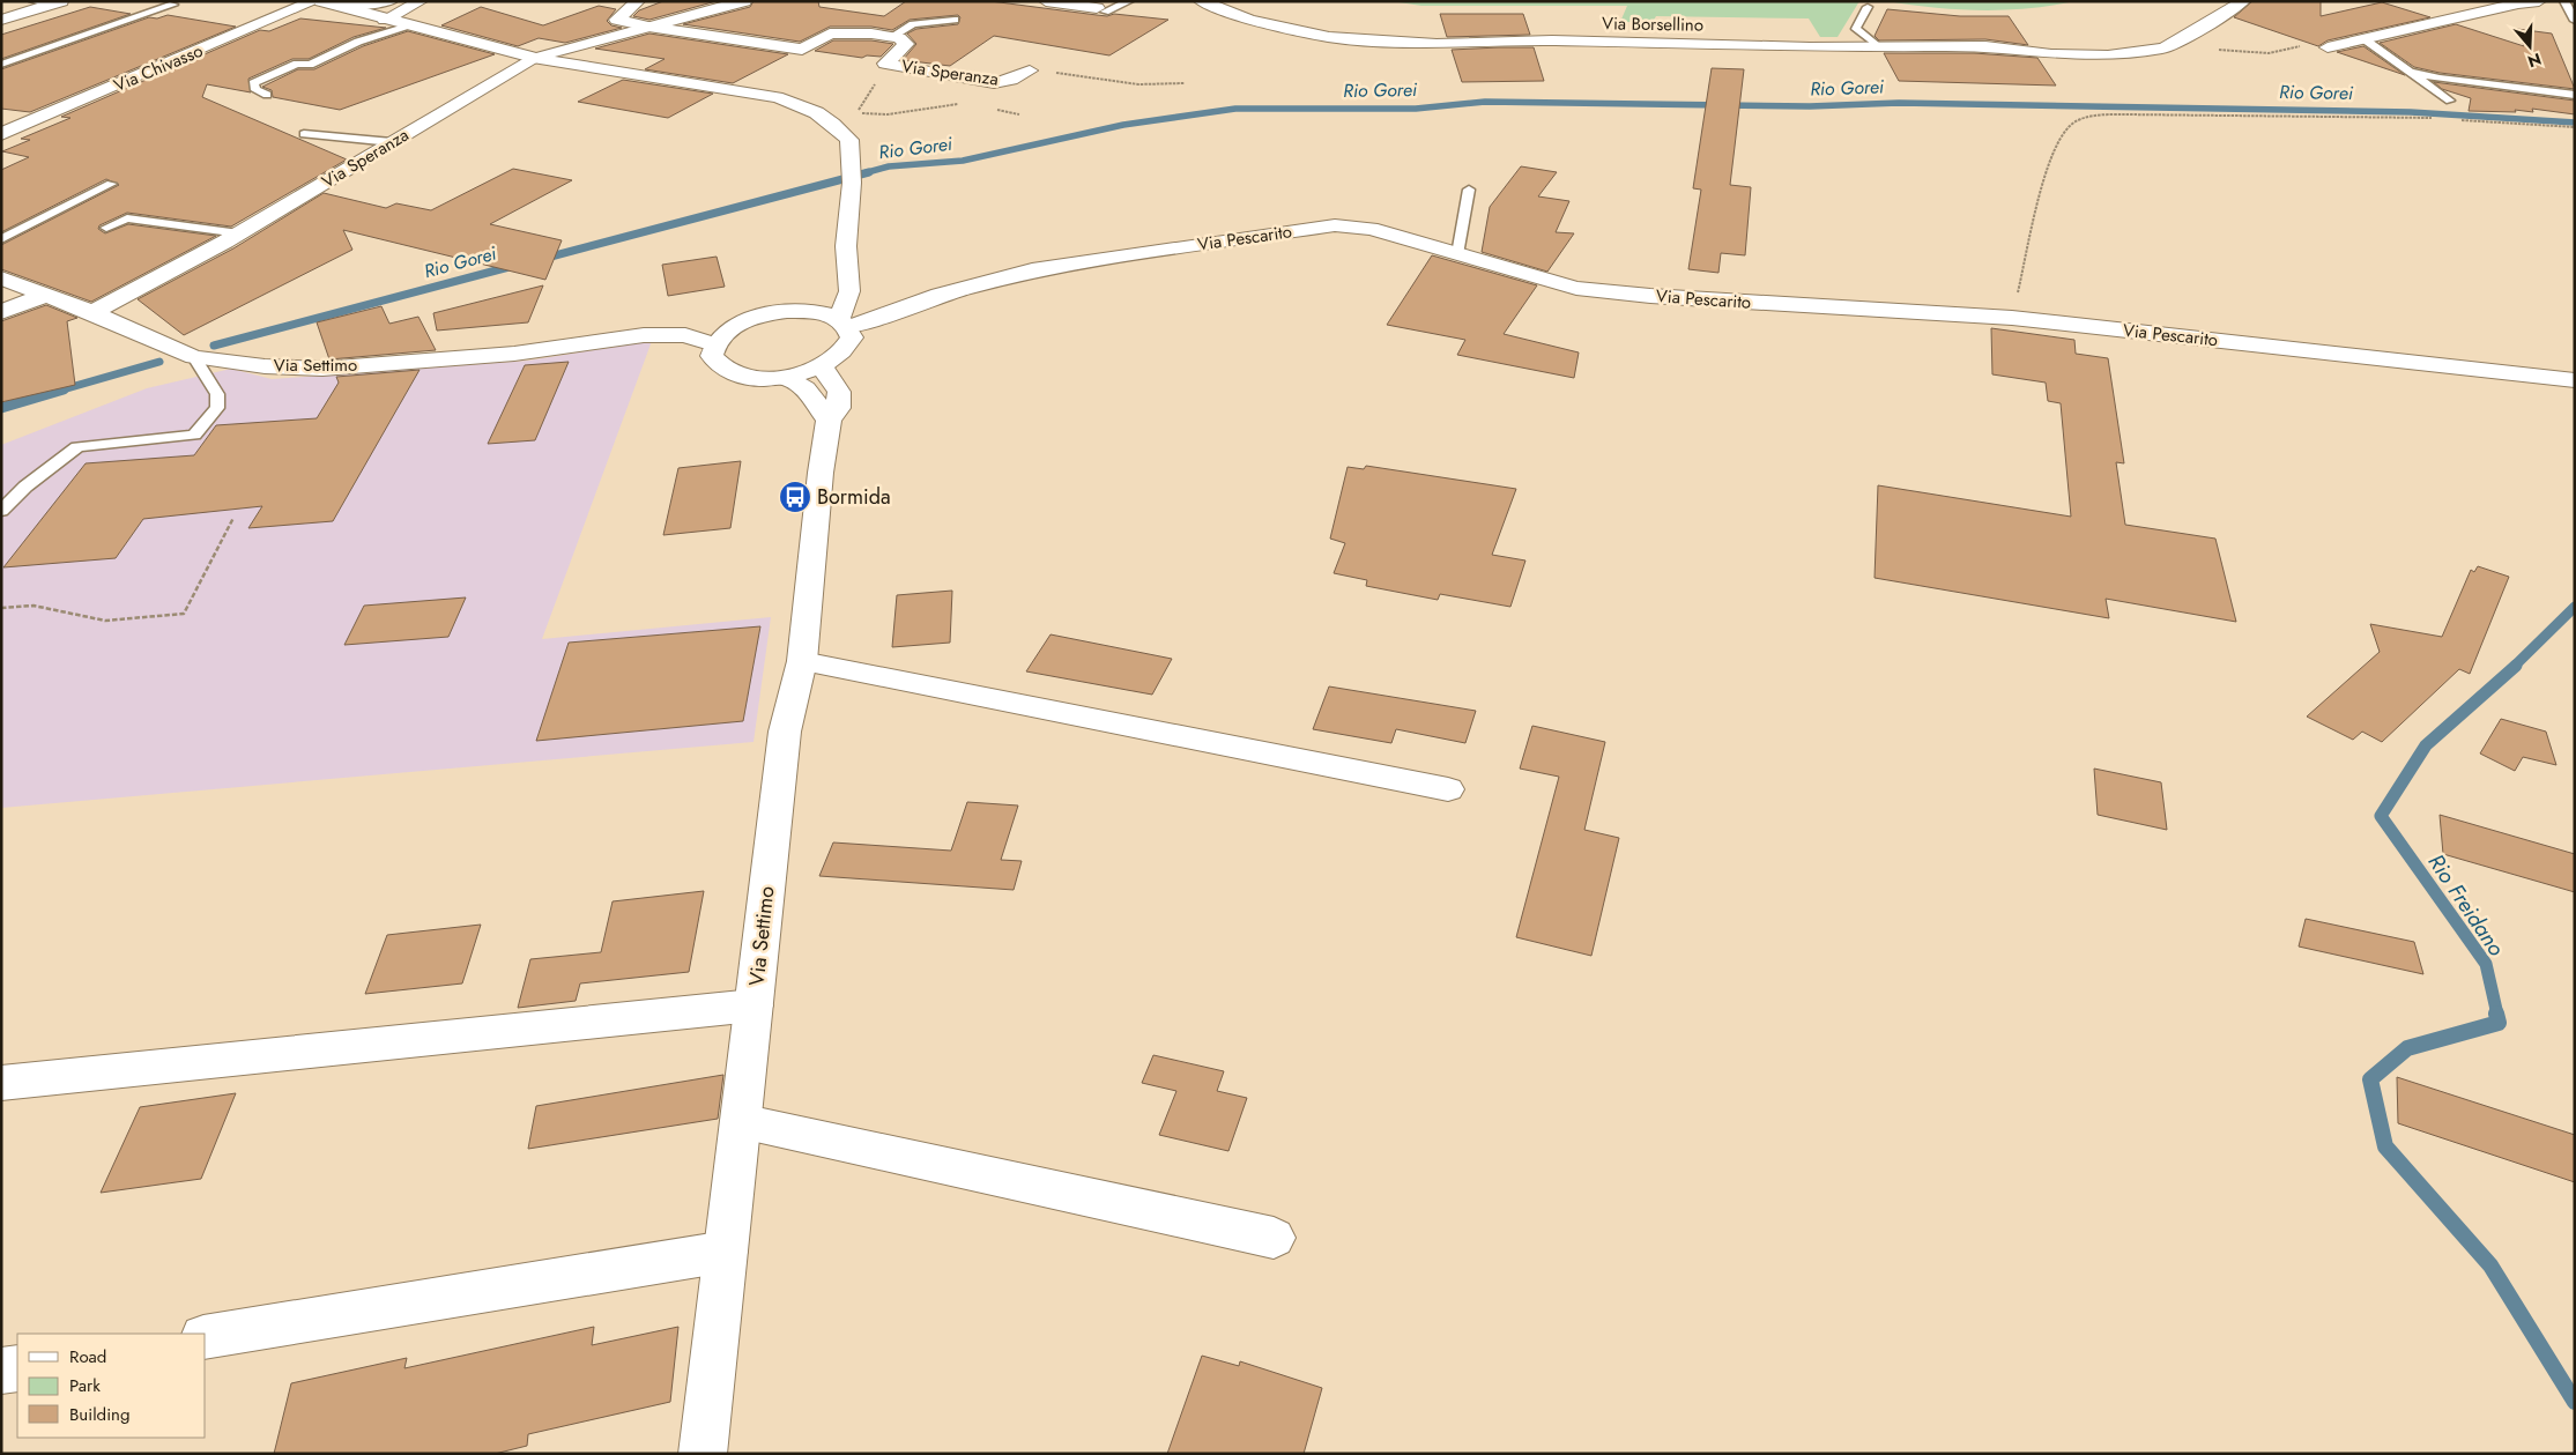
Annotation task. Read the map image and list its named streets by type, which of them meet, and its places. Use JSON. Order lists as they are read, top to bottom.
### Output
{
  "streets": {
    "street": [
      "Via Borsellino",
      "Via Chivasso",
      "Via Speranza",
      "Via Pescarito",
      "Via Settimo"
    ]
  },
  "crossings": [
    ["Via Speranza", "Via Settimo"],
    ["Via Pescarito", "Via Settimo"]
  ],
  "water": ["Rio Gorei", "Rio Freidano"],
  "places": {
    "bus stop": ["Bormida"]
  },
  "legend": ["Road", "Park", "Building"],
  "north": "bottom"
}
